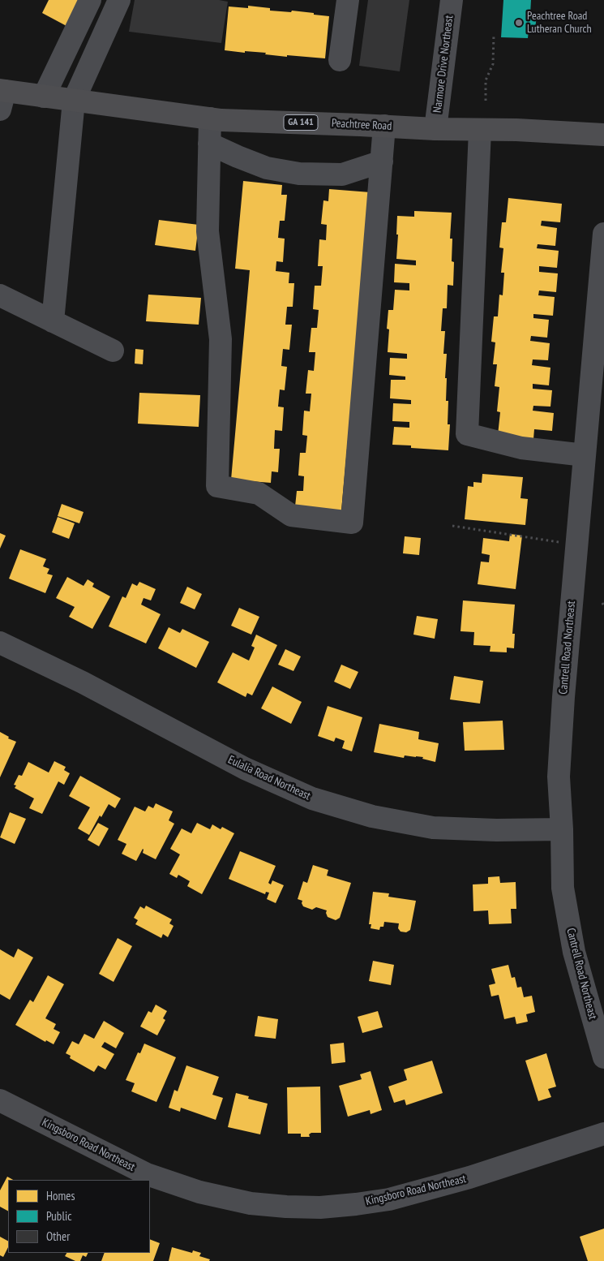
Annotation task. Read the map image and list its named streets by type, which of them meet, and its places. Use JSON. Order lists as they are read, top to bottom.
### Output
{
  "streets": {
    "highway": ["GA 141", "Peachtree Road"],
    "street": [
      "Narmore Drive Northeast",
      "Cantrell Road Northeast",
      "Eulalia Road Northeast",
      "Kingsboro Road Northeast"
    ]
  },
  "crossings": [
    ["Narmore Drive Northeast", "Peachtree Road"],
    ["Cantrell Road Northeast", "Eulalia Road Northeast"]
  ],
  "places": ["Peachtree Road Lutheran Church"],
  "legend": ["Homes", "Public", "Other"]
}
